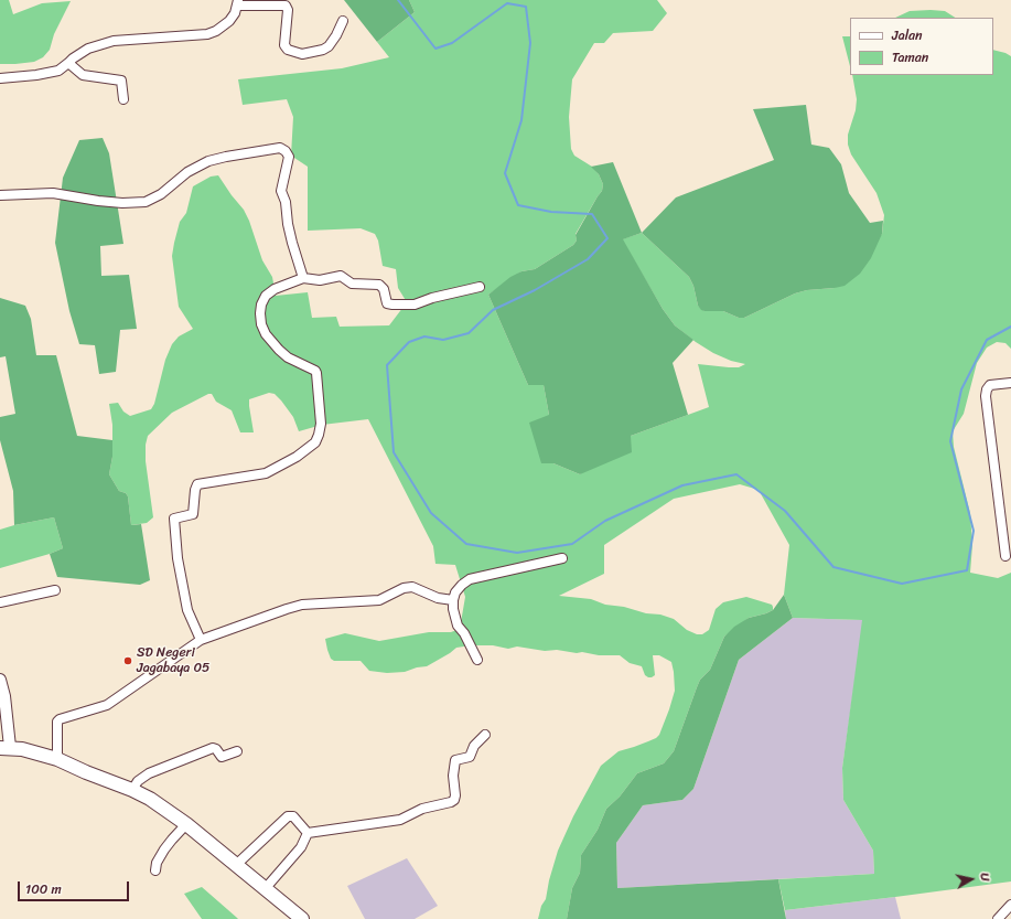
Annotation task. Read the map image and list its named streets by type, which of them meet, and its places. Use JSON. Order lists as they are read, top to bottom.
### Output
{
  "places": ["SD Negeri Jagabaya 05"],
  "legend": ["Jalan", "Taman"],
  "scale_bar": "100 m",
  "north": "right"
}
